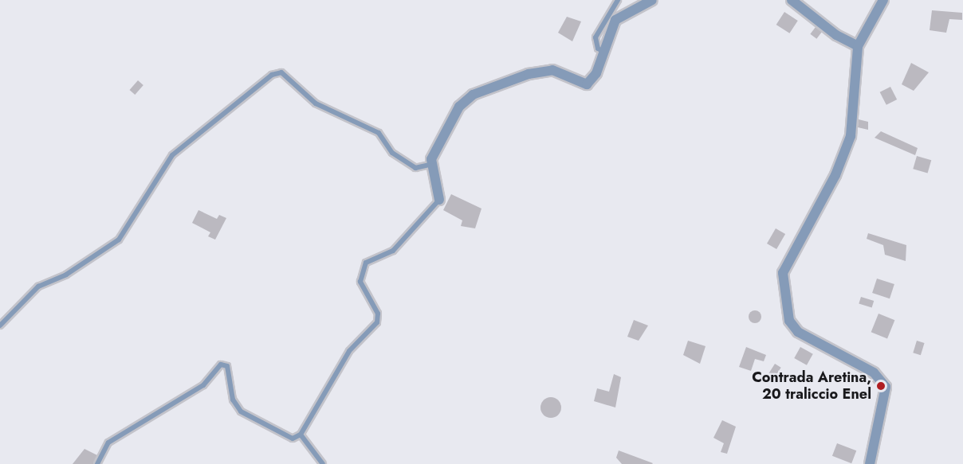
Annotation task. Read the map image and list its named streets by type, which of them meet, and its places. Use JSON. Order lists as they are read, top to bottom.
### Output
{
  "places": ["Contrada Aretina, 20 traliccio Enel"]
}
